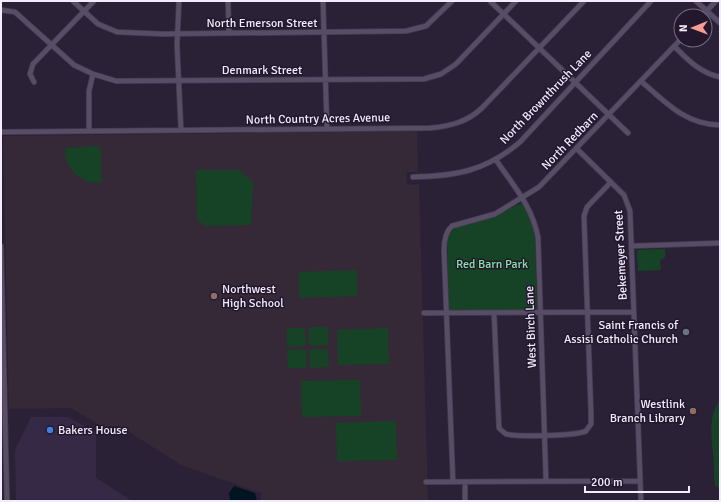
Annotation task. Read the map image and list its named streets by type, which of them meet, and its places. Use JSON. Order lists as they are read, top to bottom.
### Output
{
  "streets": {
    "street": [
      "North Emerson Street",
      "Denmark Street",
      "North Brownthrush Lane",
      "North Country Acres Avenue",
      "North Redbarn",
      "Bekemeyer Street",
      "West Birch Lane"
    ]
  },
  "crossings": [
    ["North Brownthrush Lane", "West Birch Lane"],
    ["North Redbarn", "Bekemeyer Street"],
    ["North Redbarn", "West Birch Lane"]
  ],
  "parks": ["Red Barn Park"],
  "places": [
    "Northwest High School",
    "Saint Francis of Assisi Catholic Church",
    "Westlink Branch Library",
    "Bakers House"
  ],
  "scale_bar": "200 m",
  "north": "left"
}
